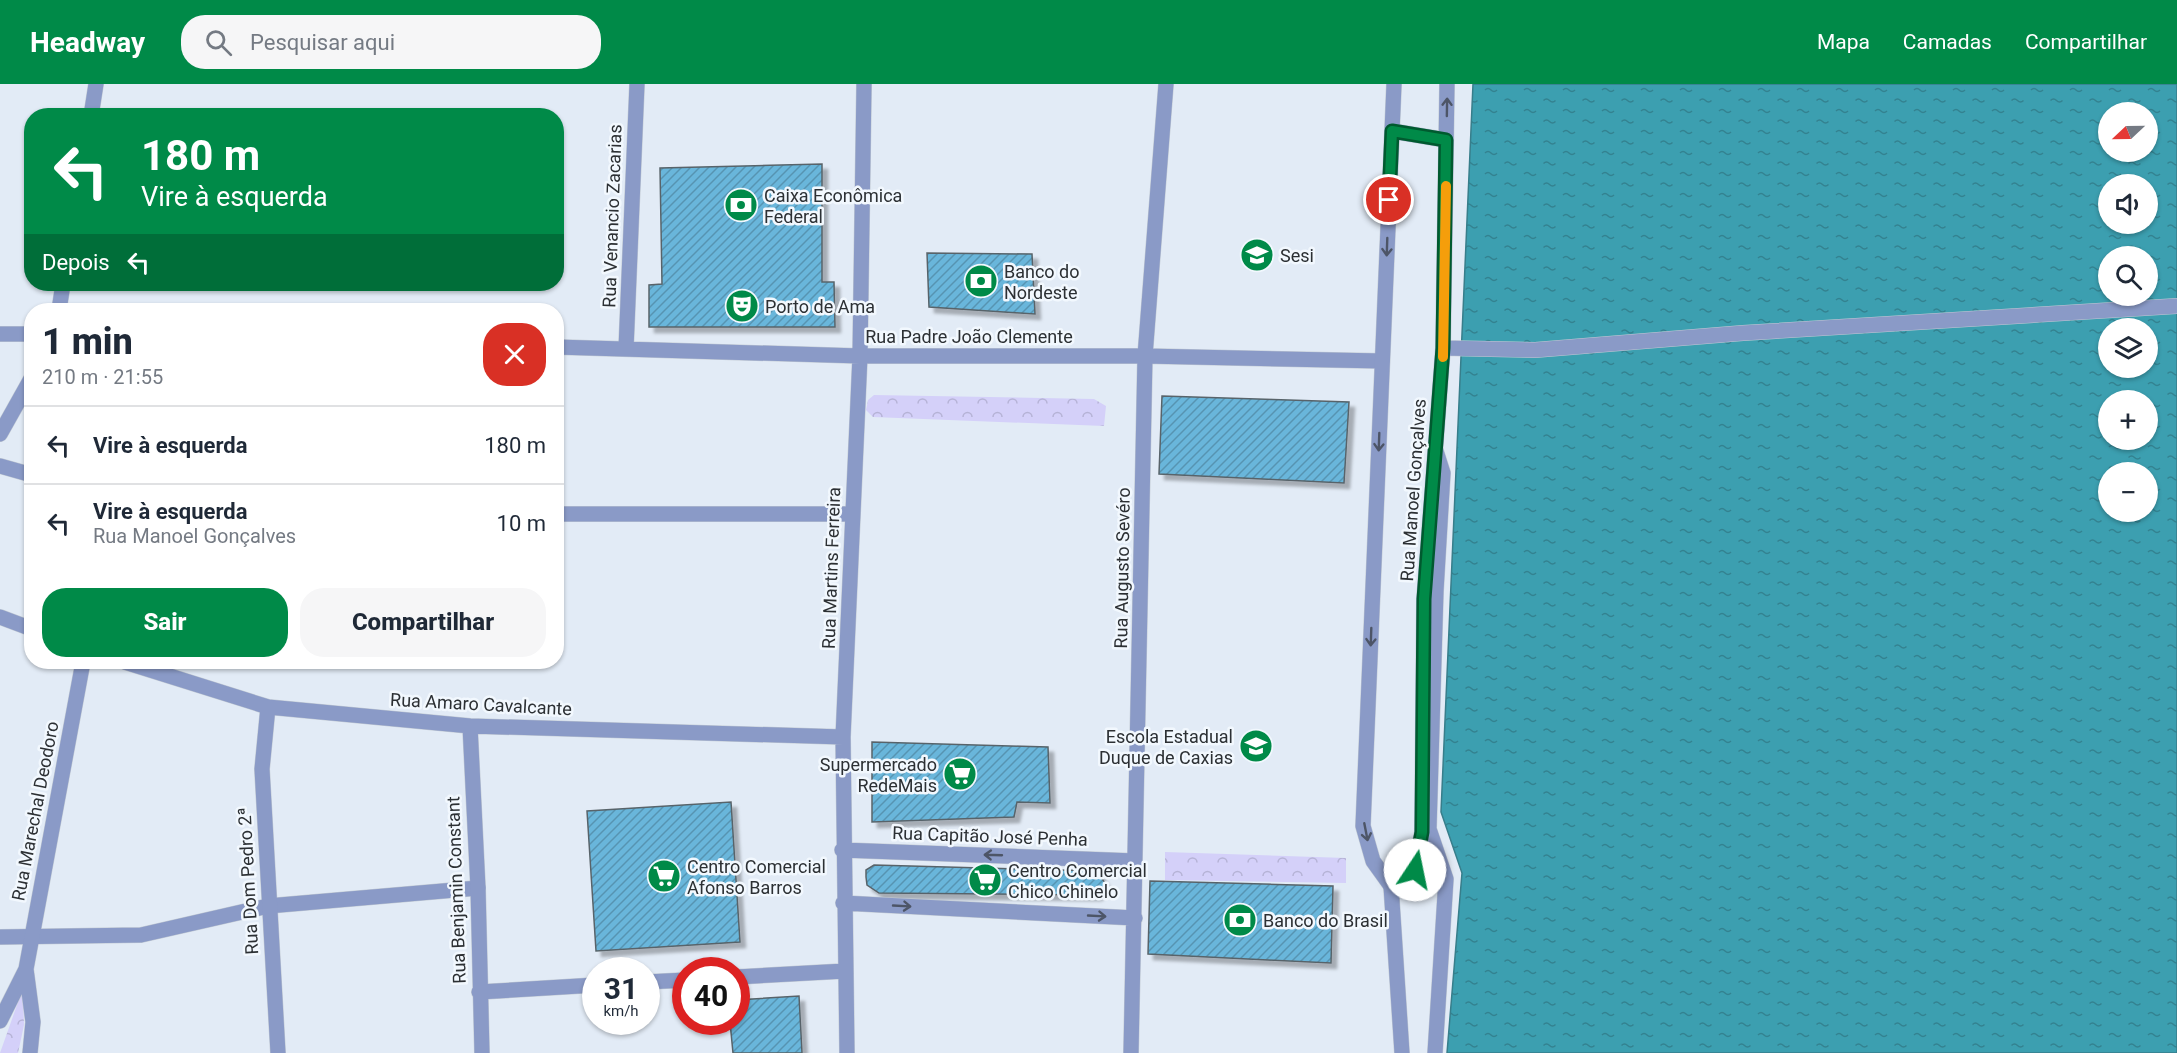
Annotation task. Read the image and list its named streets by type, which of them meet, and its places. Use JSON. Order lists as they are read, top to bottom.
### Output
{
  "streets": {
    "street": [
      "Rua Venancio Zacarias",
      "Rua Padre João Clemente",
      "Rua Manoel Gonçalves",
      "Rua Martins Ferreira",
      "Rua Augusto Sevéro",
      "Rua Amaro Cavalcante",
      "Rua Marechal Deodoro",
      "Rua Capitão José Penha",
      "Rua Dom Pedro 2ª",
      "Rua Benjamin Constant"
    ]
  },
  "crossings": [
    ["Rua Venancio Zacarias", "Rua Padre João Clemente"],
    ["Rua Padre João Clemente", "Rua Manoel Gonçalves"],
    ["Rua Padre João Clemente", "Rua Martins Ferreira"],
    ["Rua Padre João Clemente", "Rua Augusto Sevéro"],
    ["Rua Martins Ferreira", "Rua Amaro Cavalcante"],
    ["Rua Martins Ferreira", "Rua Capitão José Penha"],
    ["Rua Augusto Sevéro", "Rua Capitão José Penha"],
    ["Rua Amaro Cavalcante", "Rua Dom Pedro 2ª"],
    ["Rua Amaro Cavalcante", "Rua Benjamin Constant"]
  ],
  "places": {
    "bank": ["Caixa Econômica Federal", "Banco do Nordeste", "Banco do Brasil"],
    "school or university": ["Sesi", "Escola Estadual Duque de Caxias"],
    "theatre": ["Porto de Ama"],
    "supermarket": ["Supermercado RedeMais", "Centro Comercial Afonso Barros", "Centro Comercial Chico Chinelo"]
  },
  "north": "left",
  "page": {
    "header": "Headway",
    "search": "Pesquisar aqui",
    "nav": ["Mapa", "Camadas", "Compartilhar"],
    "map_buttons": ["+", "−"],
    "turn": ["180 m", "Vire à esquerda"],
    "then": "Depois",
    "heading": ["1 min", "210 m · 21:55"],
    "list": [
      {
        "name": "Vire à esquerda",
        "value": "180 m"
      },
      {
        "name": "Vire à esquerda",
        "note": "Rua Manoel Gonçalves",
        "value": "10 m"
      }
    ],
    "buttons": ["Sair", "Compartilhar"],
    "speed": "31 km/h",
    "limit": "40"
  }
}
